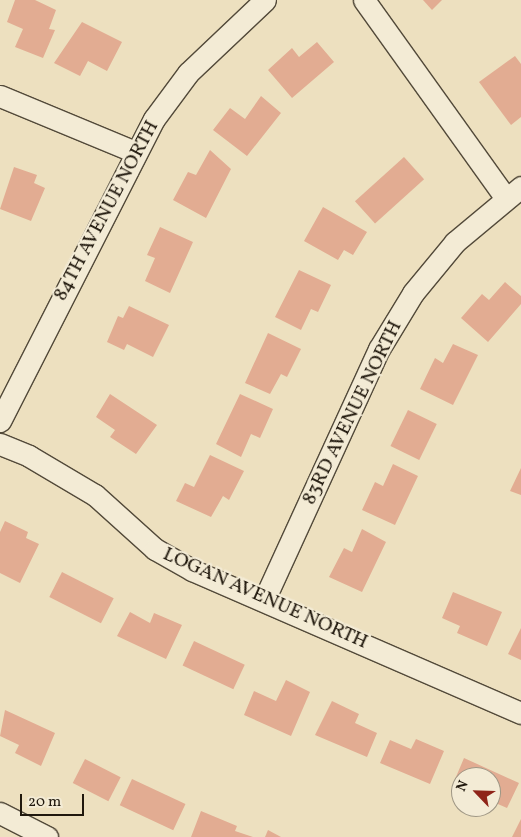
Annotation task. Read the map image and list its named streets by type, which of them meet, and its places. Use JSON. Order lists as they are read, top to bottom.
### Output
{
  "streets": {
    "street": ["84TH AVENUE NORTH", "83RD AVENUE NORTH", "LOGAN AVENUE NORTH"]
  },
  "crossings": [
    ["83RD AVENUE NORTH", "LOGAN AVENUE NORTH"]
  ],
  "scale_bar": "20 m",
  "north": "top left"
}
